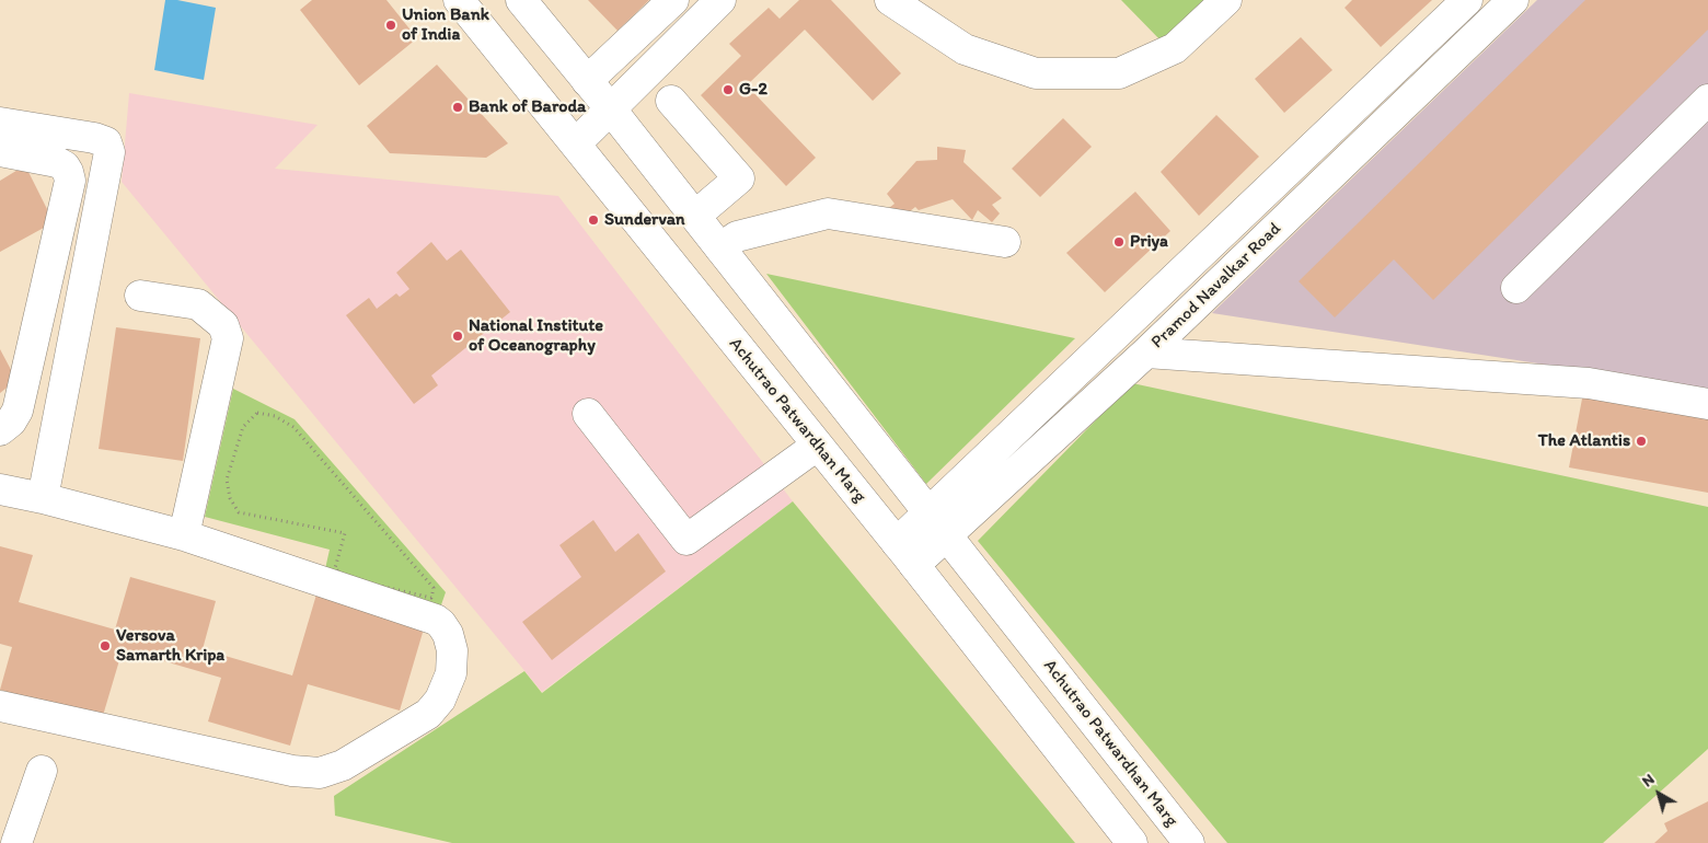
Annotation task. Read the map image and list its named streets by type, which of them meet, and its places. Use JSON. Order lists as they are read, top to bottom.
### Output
{
  "streets": {
    "street": ["Pramod Navalkar Road", "Achutrao Patwardhan Marg"]
  },
  "crossings": [
    ["Pramod Navalkar Road", "Achutrao Patwardhan Marg"]
  ],
  "places": [
    "Union Bank of India",
    "G-2",
    "Bank of Baroda",
    "Sundervan",
    "Priya",
    "National Institute of Oceanography",
    "The Atlantis",
    "Versova Samarth Kripa"
  ],
  "north": "top left"
}
